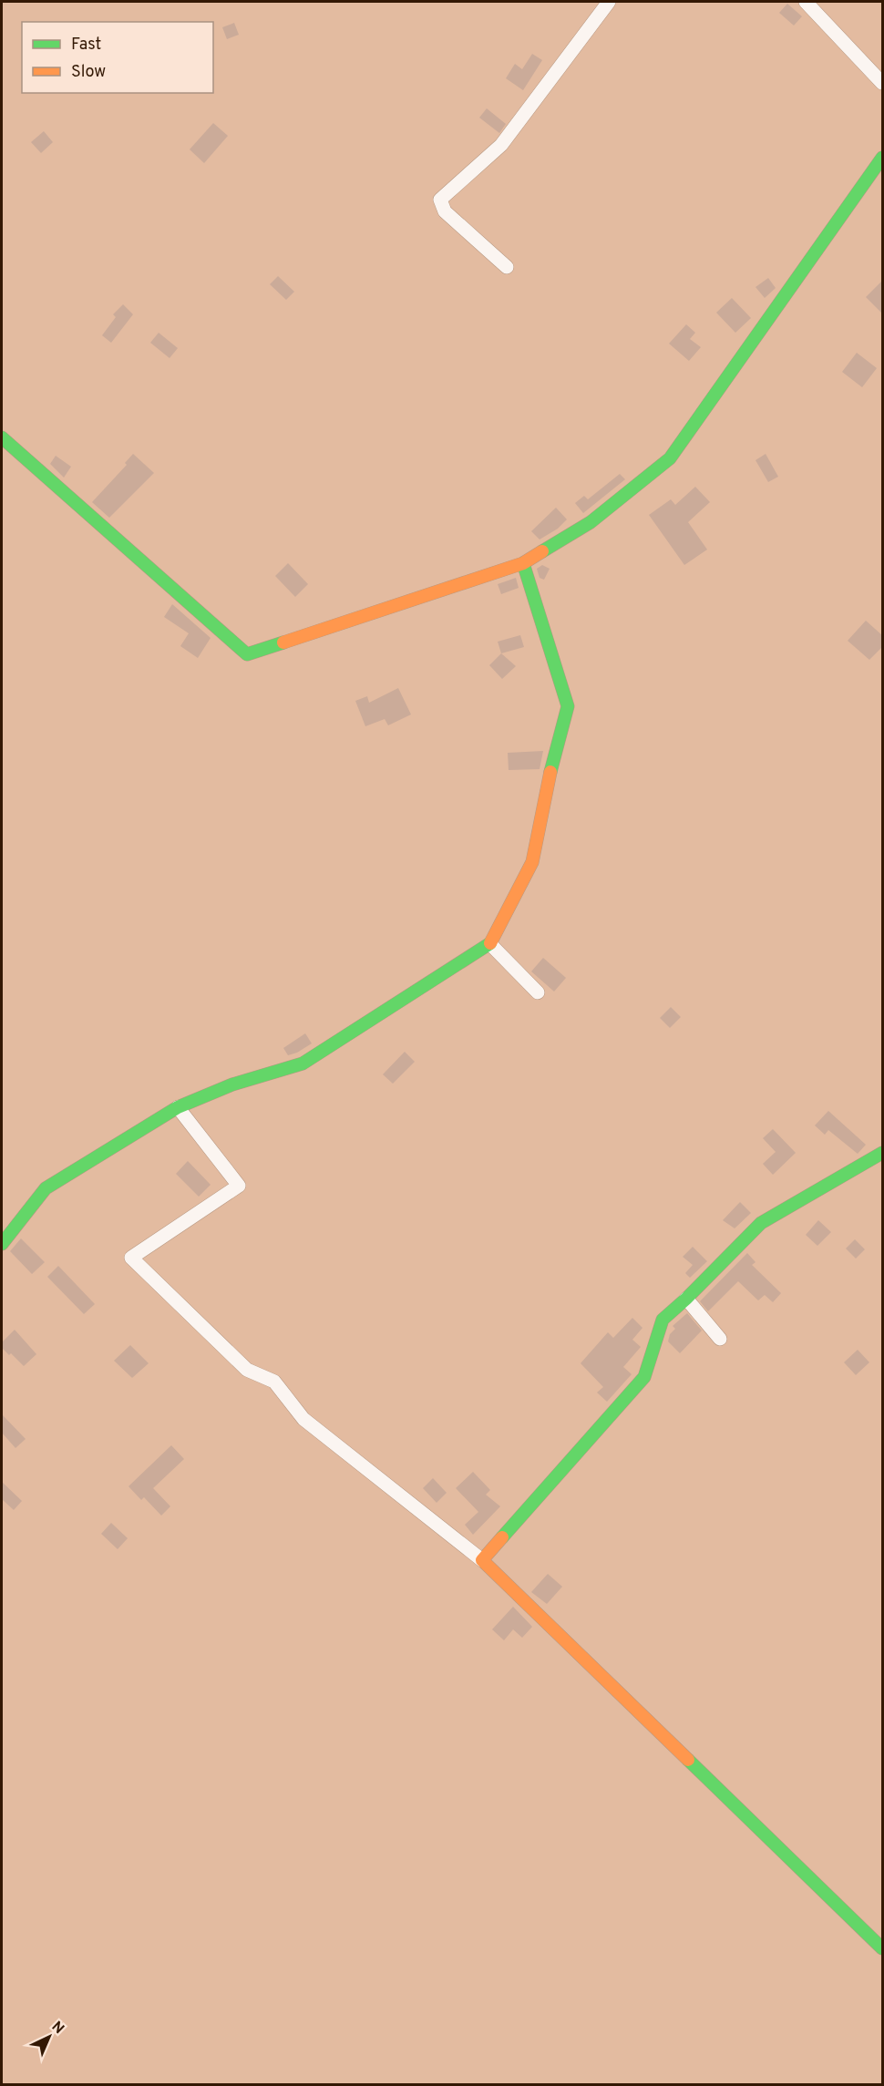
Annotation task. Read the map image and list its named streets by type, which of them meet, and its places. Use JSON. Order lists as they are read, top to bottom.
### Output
{
  "legend": ["Fast", "Slow"],
  "north": "top right"
}
